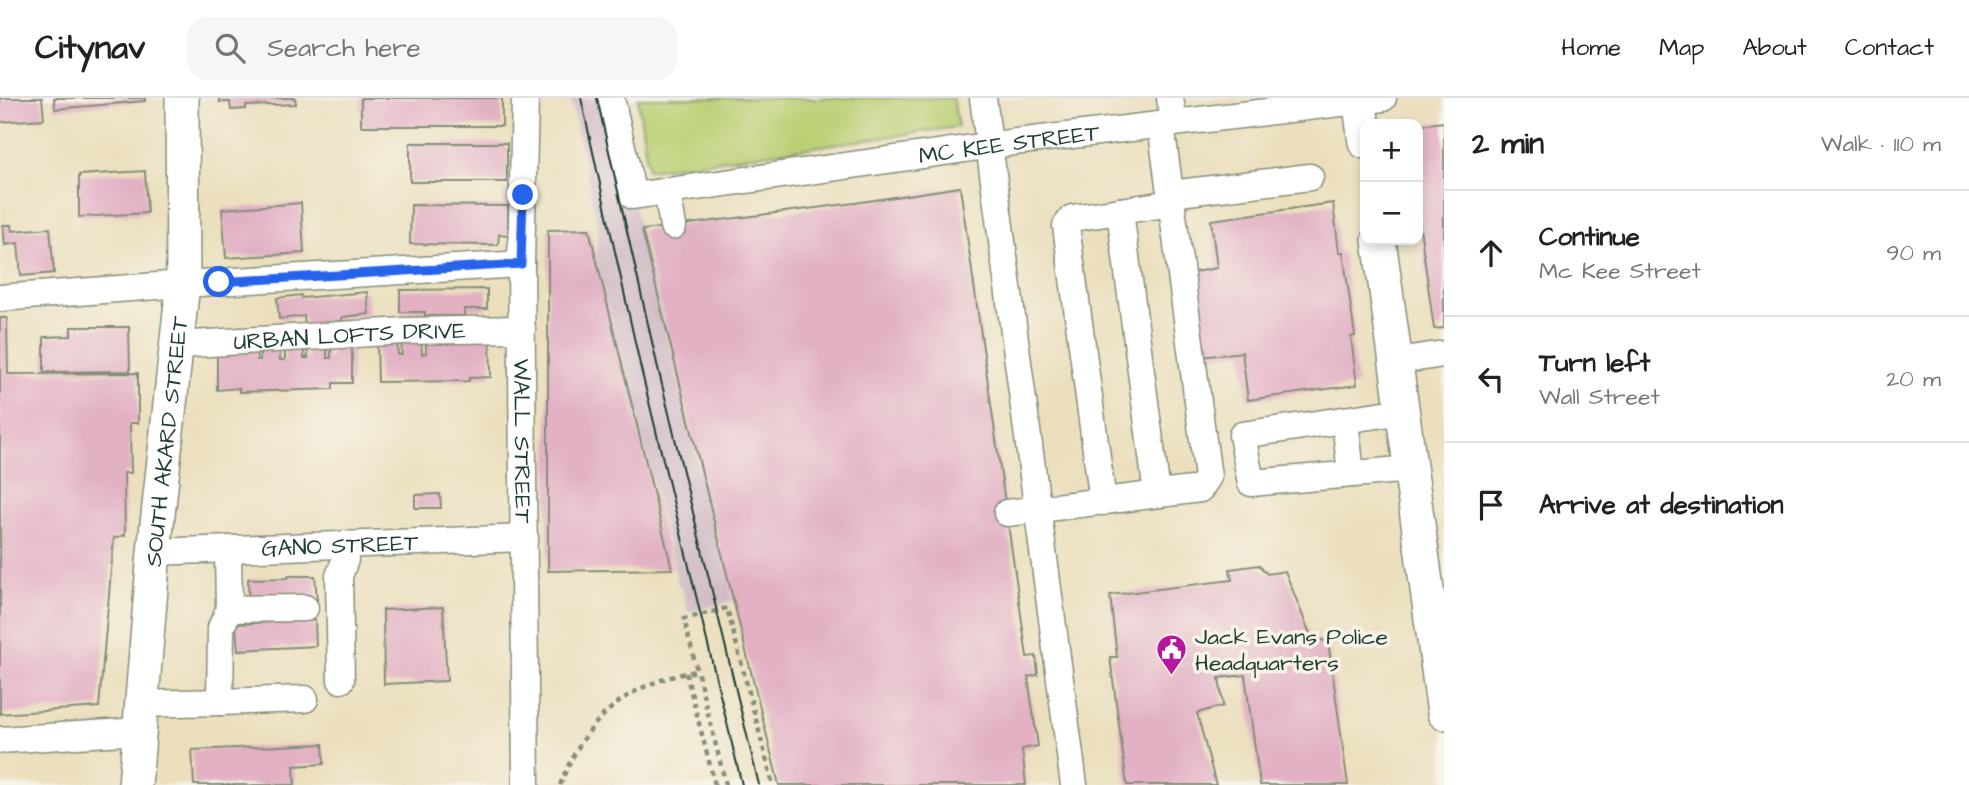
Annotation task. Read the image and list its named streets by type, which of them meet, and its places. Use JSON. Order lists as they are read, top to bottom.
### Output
{
  "streets": {
    "main road": ["SOUTH AKARD STREET"],
    "street": [
      "MC KEE STREET",
      "URBAN LOFTS DRIVE",
      "WALL STREET",
      "GANO STREET"
    ]
  },
  "crossings": [
    ["URBAN LOFTS DRIVE", "WALL STREET"],
    ["URBAN LOFTS DRIVE", "SOUTH AKARD STREET"],
    ["WALL STREET", "GANO STREET"],
    ["SOUTH AKARD STREET", "GANO STREET"]
  ],
  "places": {
    "public building": ["Jack Evans Police Headquarters"]
  },
  "page": {
    "header": "Citynav",
    "search": "Search here",
    "nav": [
      "Home",
      "Map",
      "About",
      "Contact"
    ],
    "heading": ["2 min", "Walk · 110 m"],
    "map_buttons": ["+", "−"],
    "list": [
      ["Continue", "Mc Kee Street", "90 m"],
      ["Turn left", "Wall Street", "20 m"],
      "Arrive at destination"
    ]
  }
}
